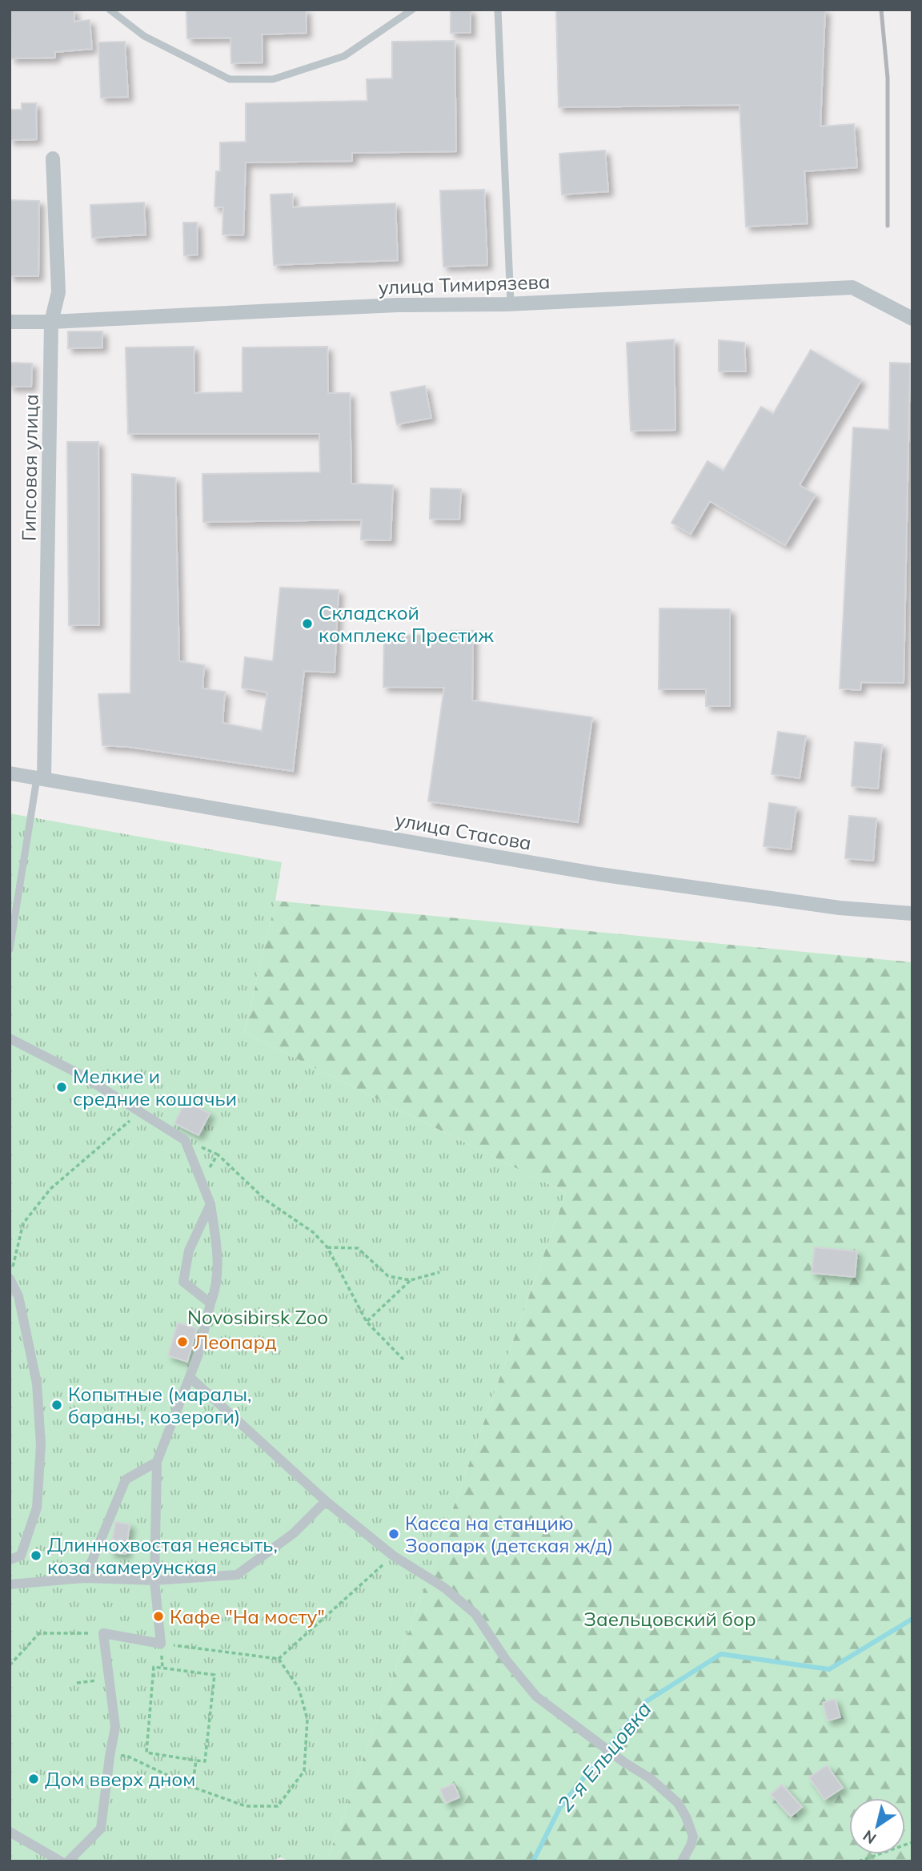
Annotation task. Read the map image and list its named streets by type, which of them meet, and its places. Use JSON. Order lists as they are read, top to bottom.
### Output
{
  "streets": {
    "street": ["улица Тимирязева", "Гипсовая улица", "улица Стасова"]
  },
  "crossings": [
    ["улица Тимирязева", "Гипсовая улица"],
    ["Гипсовая улица", "улица Стасова"]
  ],
  "water": ["2-я Ельцовка"],
  "parks": ["Novosibirsk Zoo", "Заельцовский бор"],
  "places": [
    "Складской комплекс Престиж",
    "Мелкие и средние кошачьи",
    "Леопард",
    "Копытные (маралы, бараны, козероги)",
    "Касса на станцию Зоопарк (детская ж/д)",
    "Длиннохвостая неясыть, коза камерунская",
    "Кафе \"На мосту\"",
    "Дом вверх дном"
  ],
  "north": "bottom left"
}
